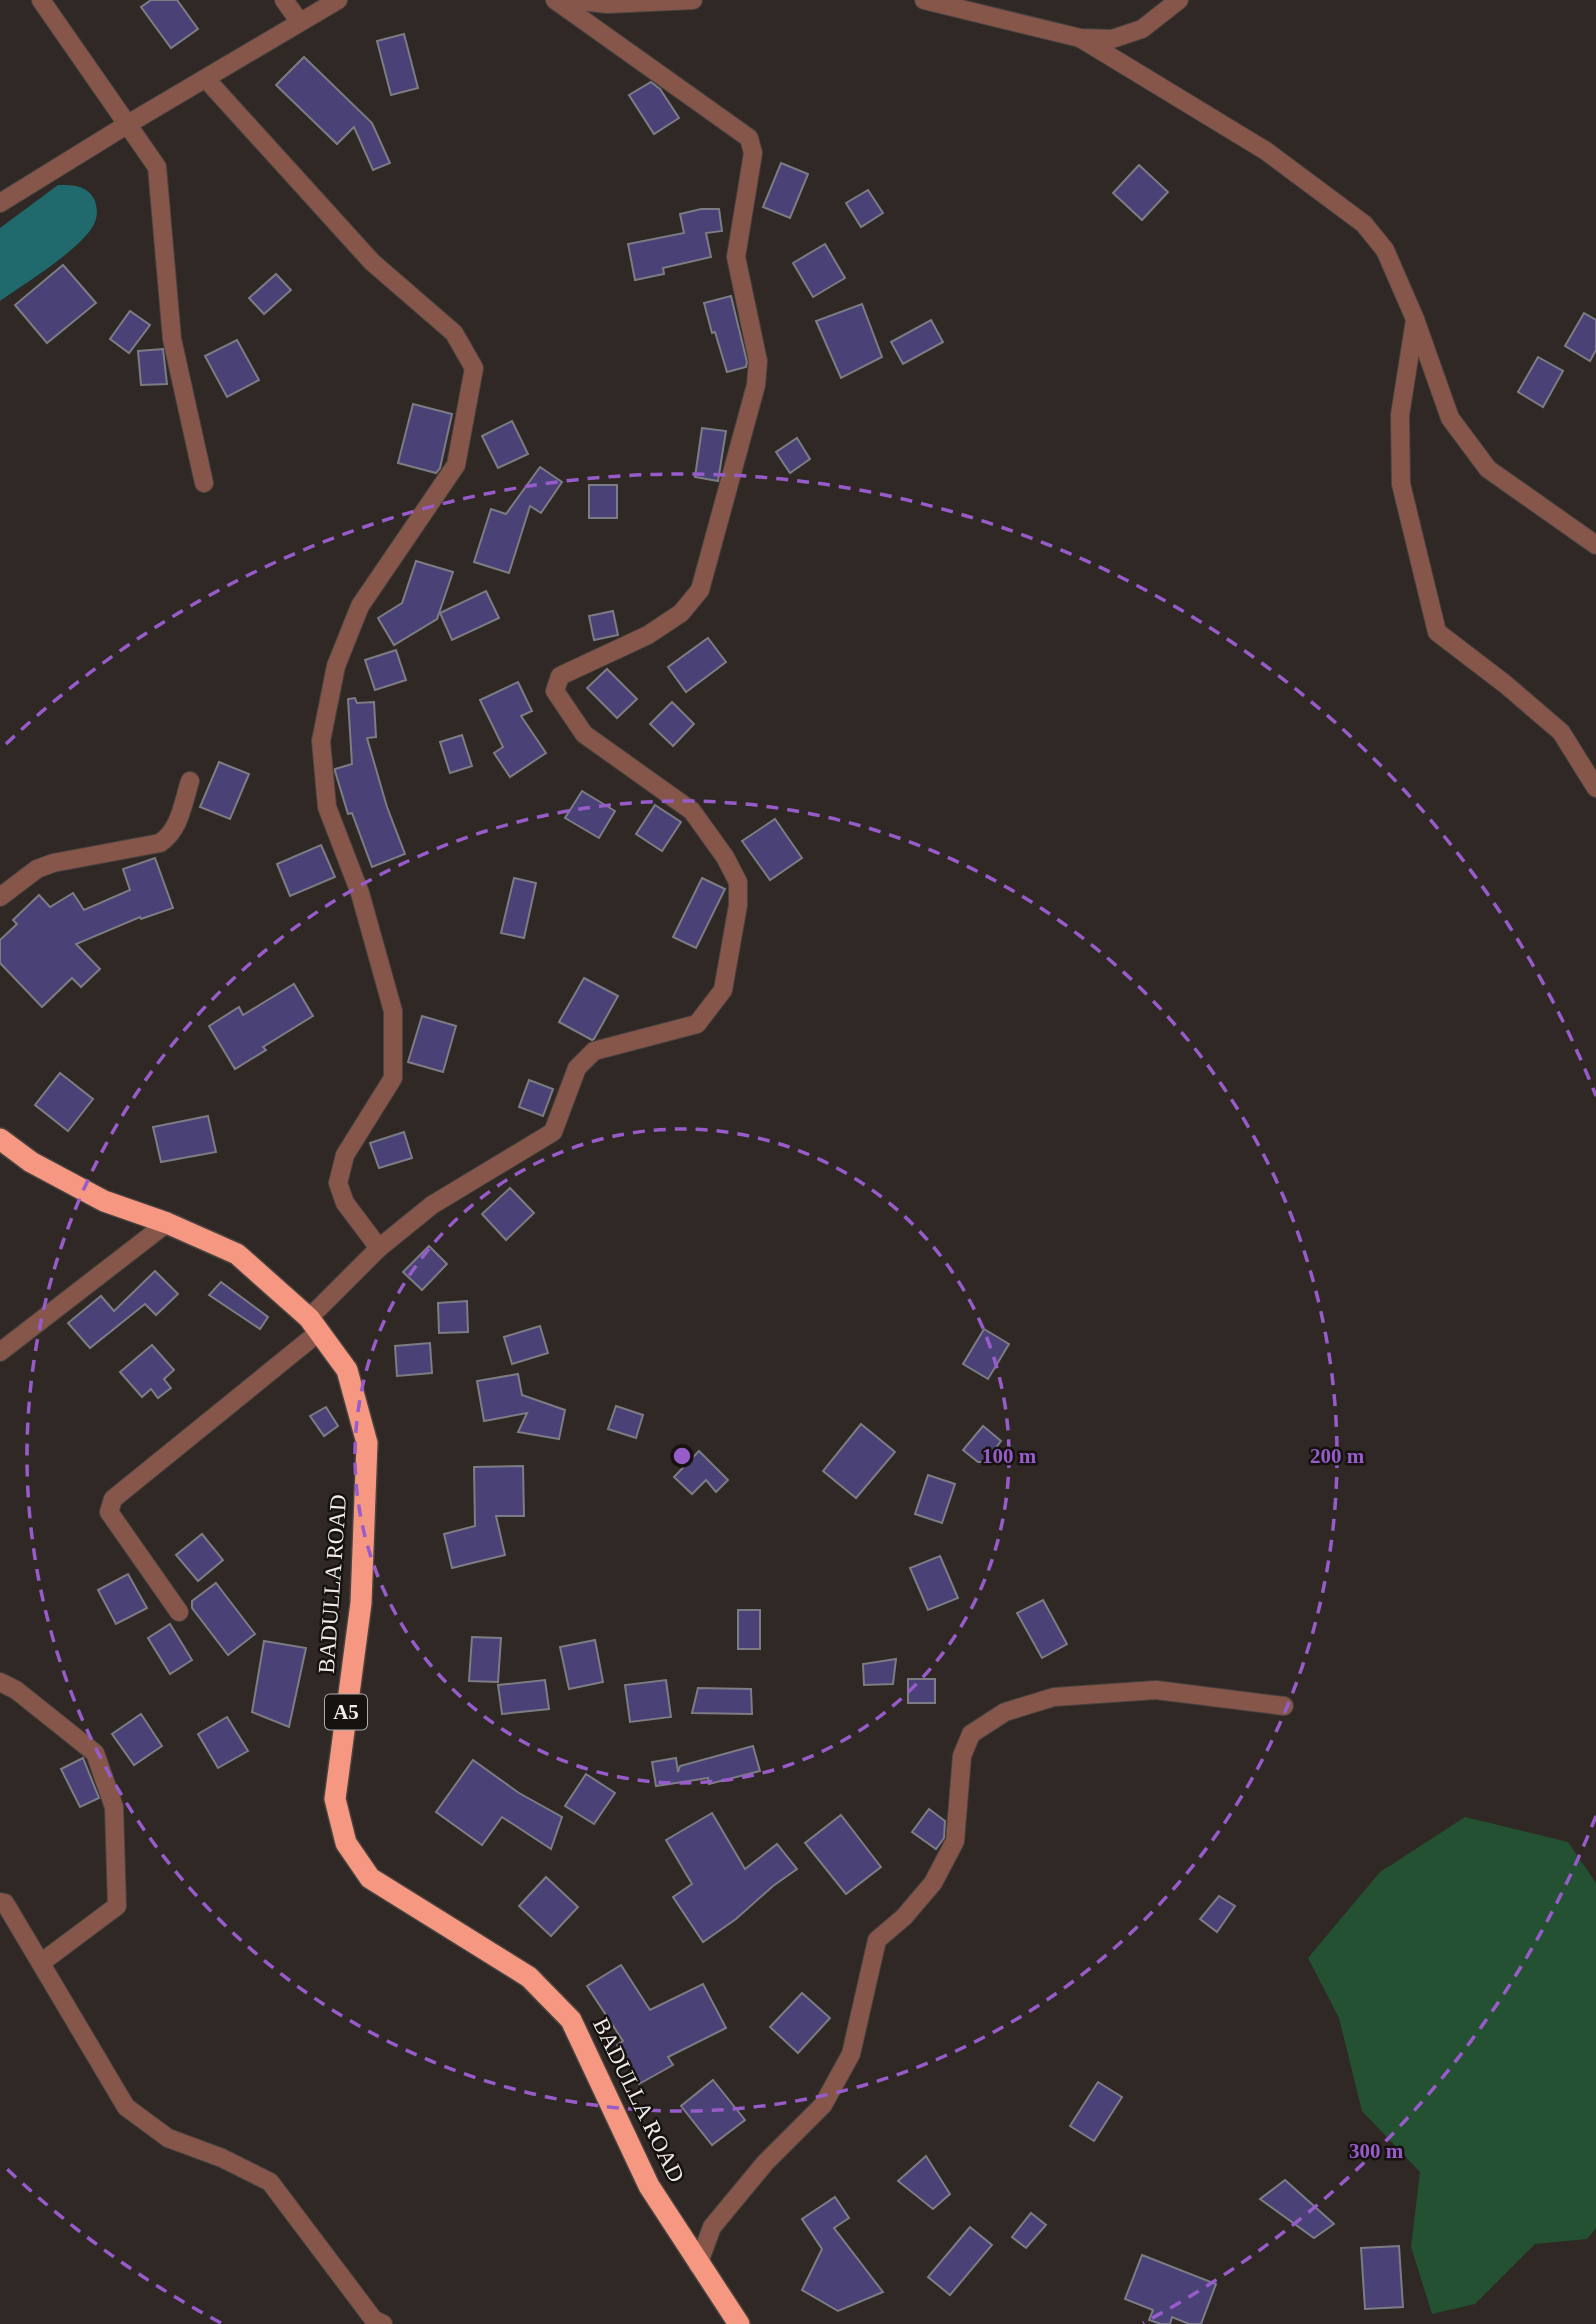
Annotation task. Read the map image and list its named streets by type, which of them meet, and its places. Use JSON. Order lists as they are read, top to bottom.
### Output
{
  "streets": {
    "highway": ["BADULLA ROAD", "A5"]
  },
  "rings": ["100 m", "200 m", "300 m"]
}
